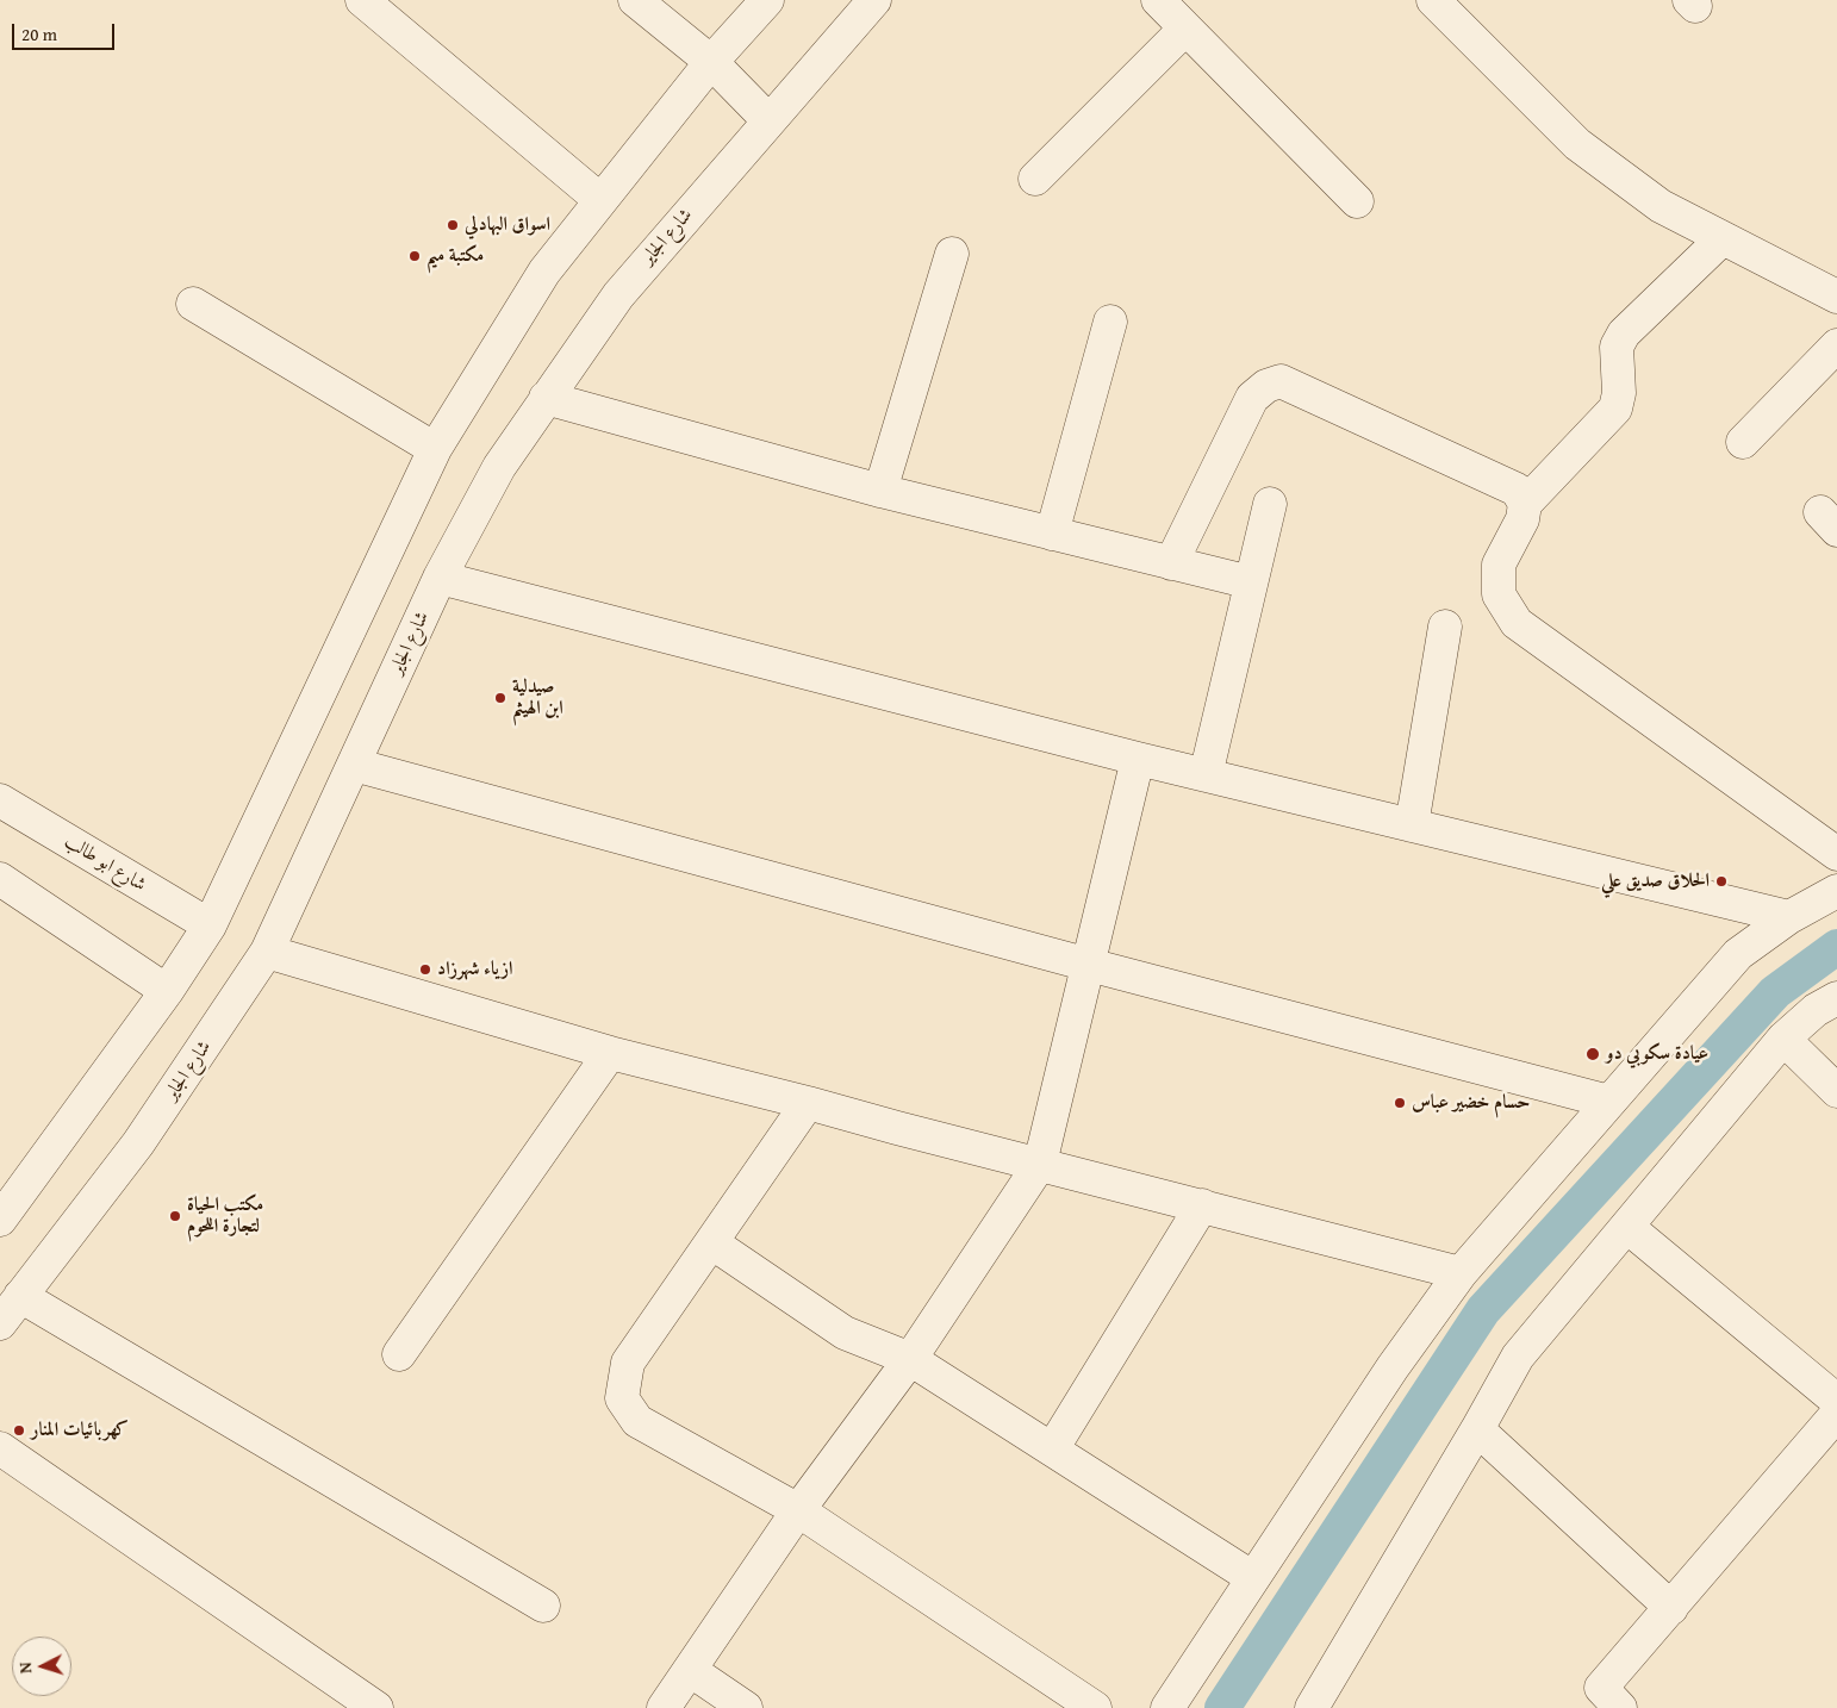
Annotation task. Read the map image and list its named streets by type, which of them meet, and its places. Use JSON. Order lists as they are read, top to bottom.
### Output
{
  "streets": {
    "street": ["شارع الجاير", "شارع ابو طالب"]
  },
  "places": [
    "اسواق البهادلي",
    "مكتبة ميم",
    "صيدلية ابن الهيثم",
    "الحلاق صديق علي",
    "ازياء شهرزاد",
    "عيادة سكوبي دو",
    "حسام خضير عباس",
    "مكتب الحياة لتجارة اللحوم",
    "كهربائيات المنار"
  ],
  "scale_bar": "20 m",
  "north": "left"
}
